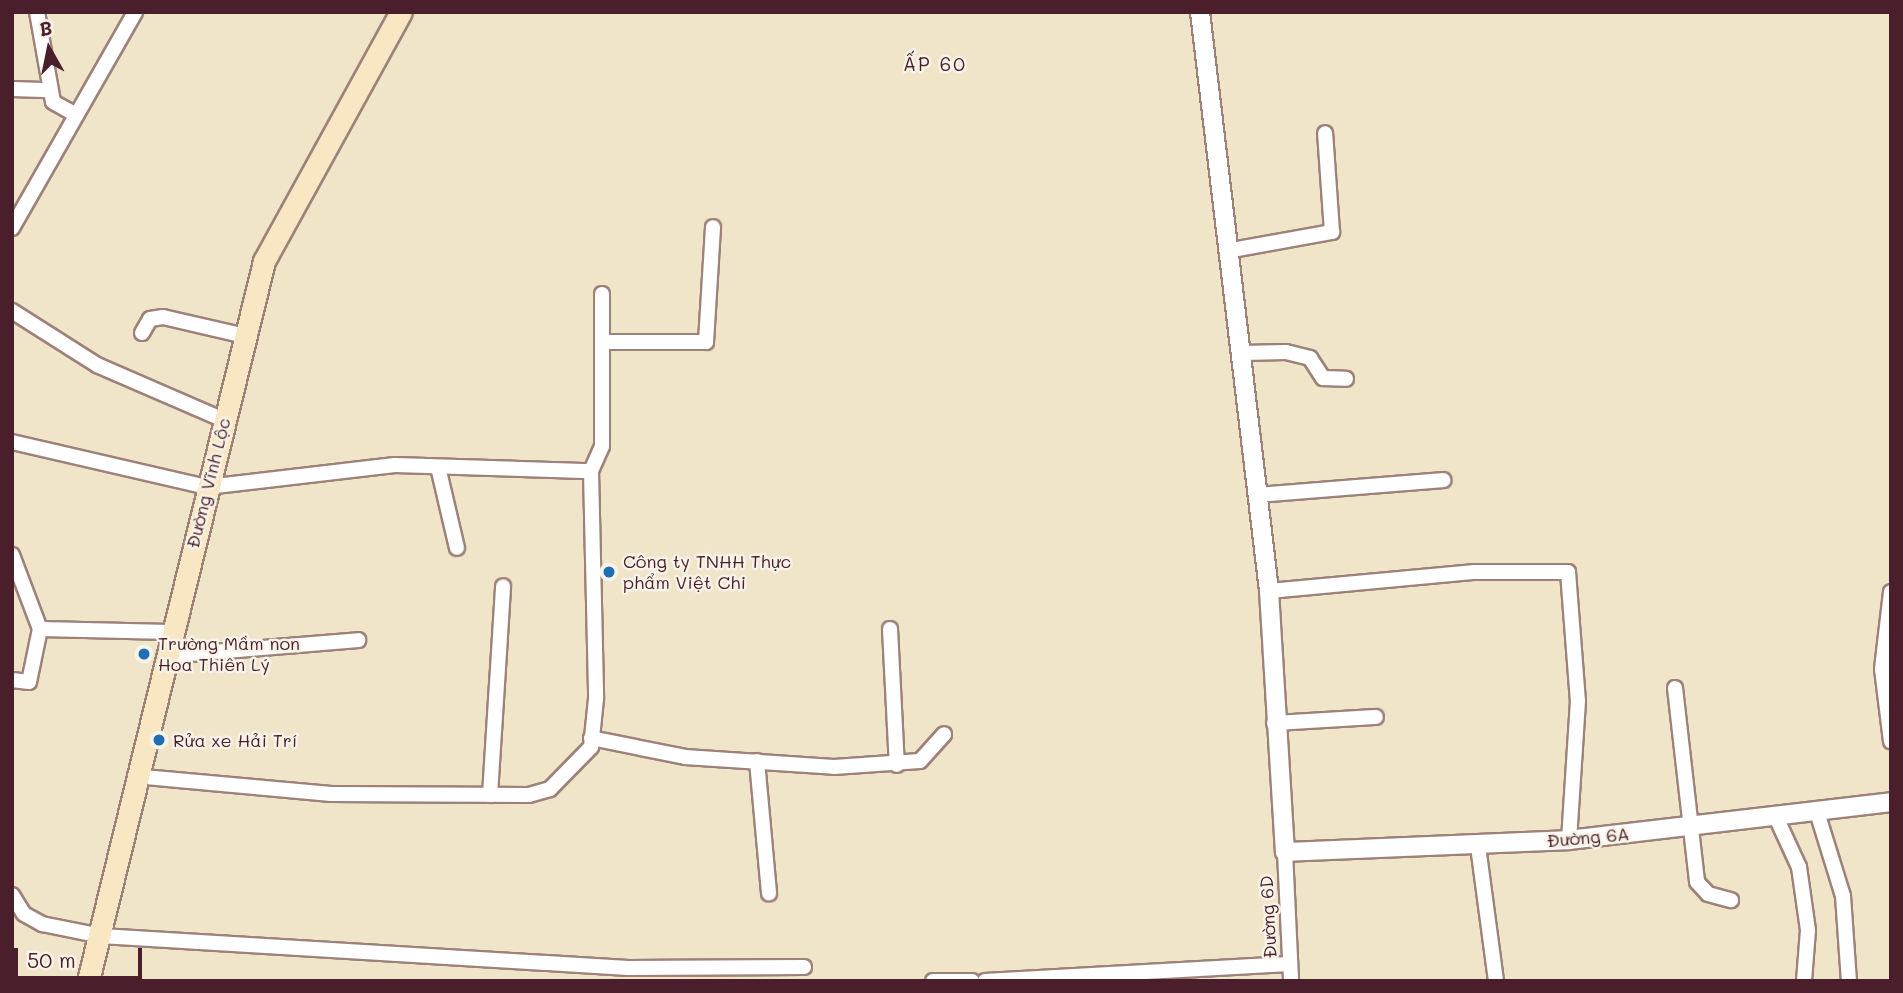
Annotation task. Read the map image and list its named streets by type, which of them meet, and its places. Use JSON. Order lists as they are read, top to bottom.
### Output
{
  "streets": {
    "main road": ["Đường Vĩnh Lộc"],
    "street": ["Đường 6A", "Đường 6D"]
  },
  "crossings": [
    ["Đường 6A", "Đường 6D"]
  ],
  "districts": ["ẤP 60"],
  "places": ["Công ty TNHH Thực phẩm Việt Chi", "Trường Mầm non Hoa Thiên Lý", "Rửa xe Hải Trí"],
  "scale_bar": "50 m",
  "north": "top"
}
